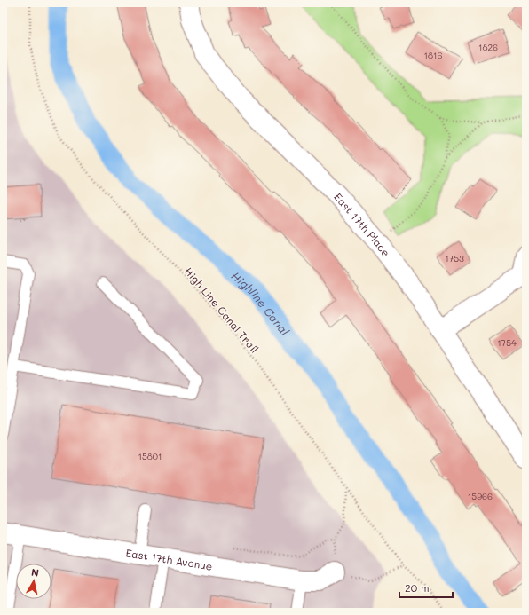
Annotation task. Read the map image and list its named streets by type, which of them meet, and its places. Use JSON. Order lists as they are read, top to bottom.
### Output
{
  "streets": {
    "street": ["East 17th Place", "East 17th Avenue"],
    "path": ["High Line Canal Trail"]
  },
  "water": ["Highline Canal"],
  "house_numbers": [
    "1826",
    "1816",
    "1753",
    "1754",
    "15801",
    "15966"
  ],
  "scale_bar": "20 m",
  "north": "top"
}
